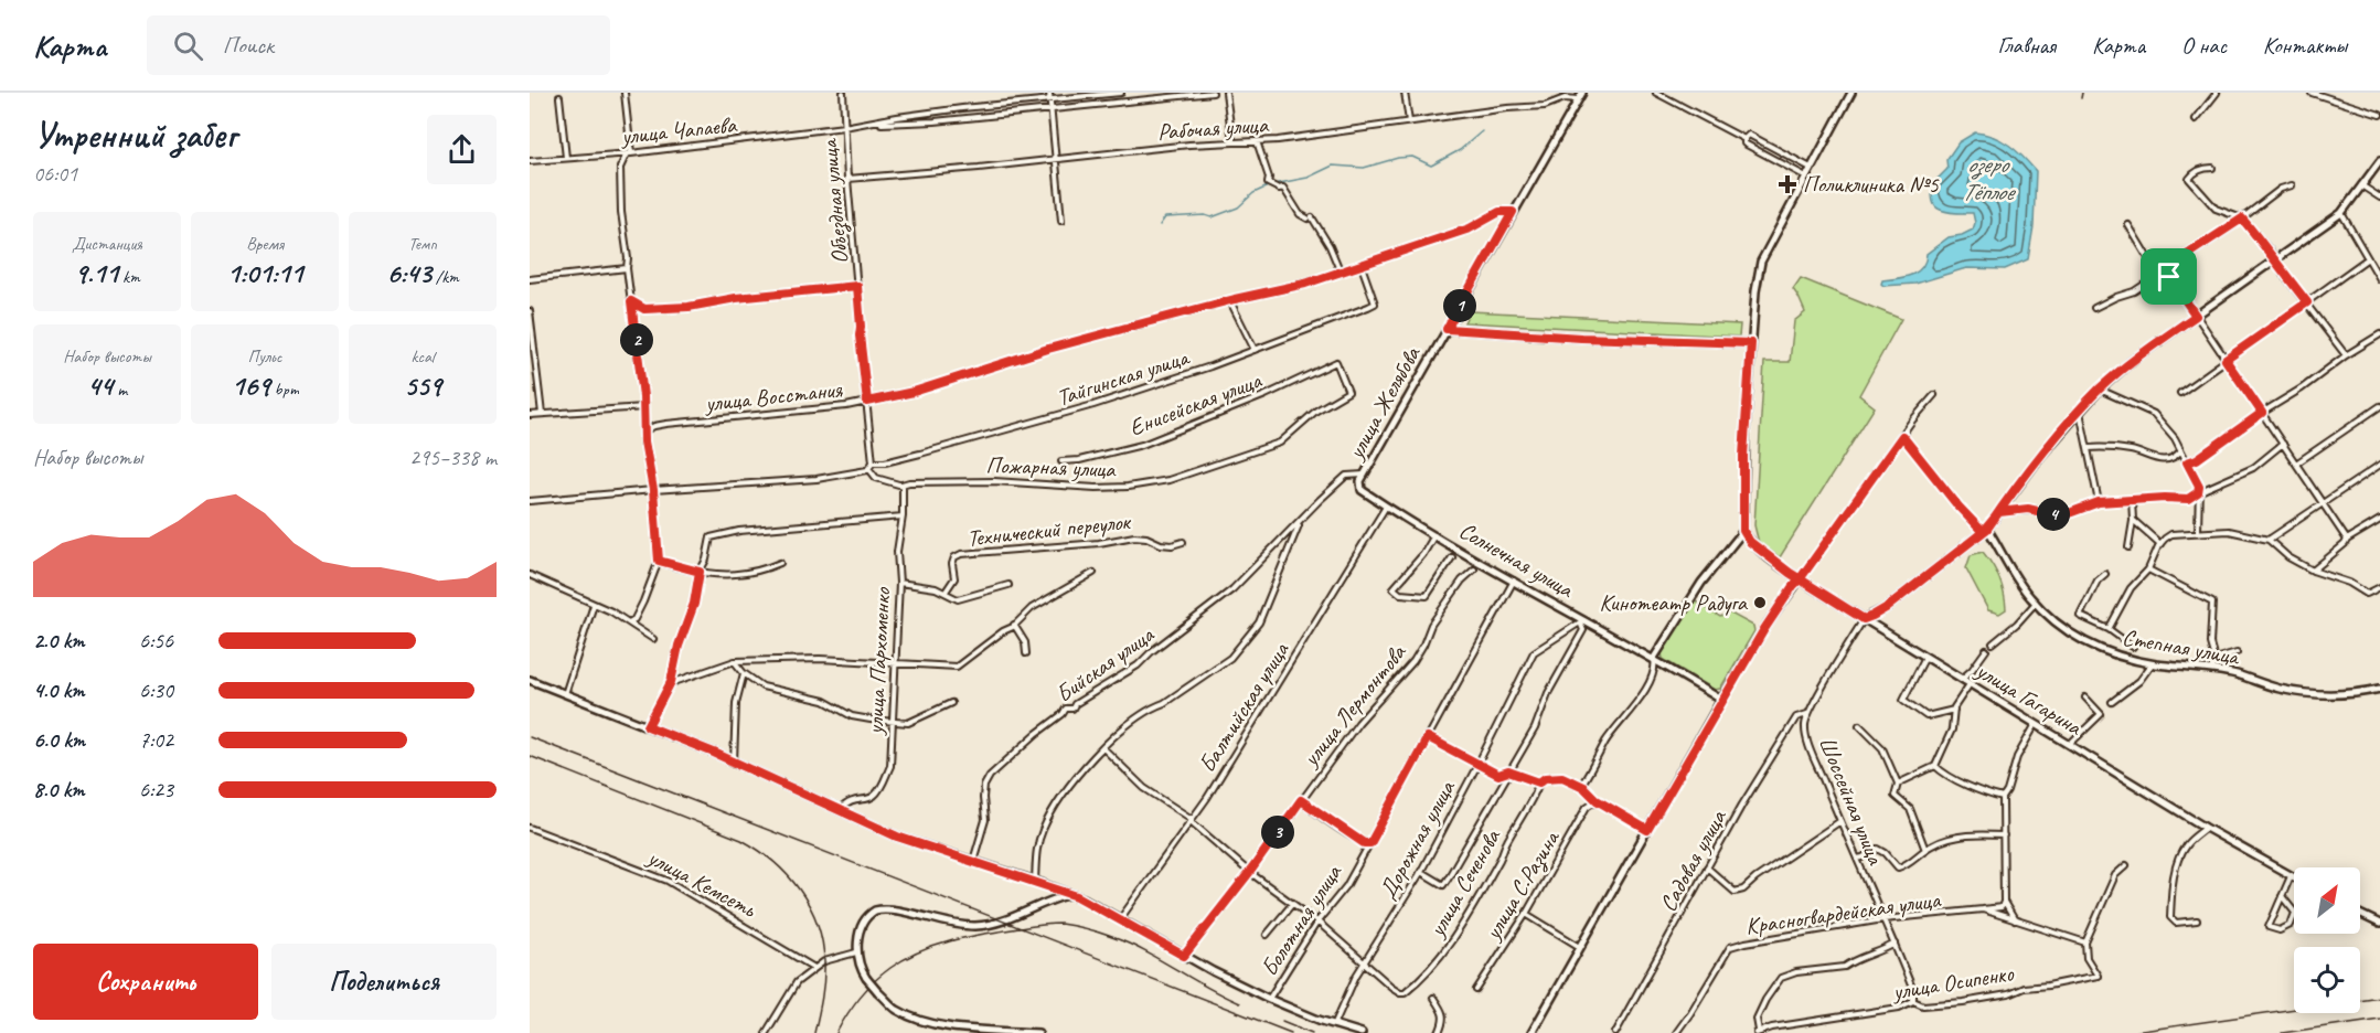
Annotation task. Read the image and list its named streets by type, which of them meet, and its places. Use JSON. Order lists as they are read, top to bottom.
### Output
{
  "streets": {
    "street": [
      "Рабочая улица",
      "улица Чапаева",
      "Объездная улица",
      "Тайгинская улица",
      "улица Восстания",
      "улица Желябова",
      "Енисейская улица",
      "Пожарная улица",
      "Технический переулок",
      "Солнечная улица",
      "Степная улица",
      "улица Пархоменко",
      "Бийская улица",
      "улица Гагарина",
      "улица Лермонтова",
      "Балтийская улица",
      "Шоссейная улица",
      "Дорожная улица",
      "Садовая улица",
      "улица Кемсеть",
      "улица Сеченова",
      "улица С.Разина",
      "Красногвардейская улица",
      "Болотная улица",
      "улица Осипенко"
    ]
  },
  "crossings": [
    ["Рабочая улица", "Объездная улица"],
    ["Рабочая улица", "улица Желябова"],
    ["улица Чапаева", "Объездная улица"],
    ["Объездная улица", "Тайгинская улица"],
    ["Объездная улица", "улица Восстания"],
    ["Тайгинская улица", "улица Восстания"],
    ["улица Восстания", "улица Желябова"],
    ["улица Желябова", "Солнечная улица"],
    ["улица Желябова", "Бийская улица"],
    ["Енисейская улица", "Пожарная улица"],
    ["Пожарная улица", "улица Пархоменко"],
    ["Солнечная улица", "Балтийская улица"],
    ["Солнечная улица", "Дорожная улица"],
    ["Солнечная улица", "Болотная улица"],
    ["улица Гагарина", "Шоссейная улица"],
    ["Шоссейная улица", "Садовая улица"],
    ["Шоссейная улица", "Красногвардейская улица"],
    ["Шоссейная улица", "улица Осипенко"],
    ["Дорожная улица", "улица Сеченова"],
    ["Красногвардейская улица", "улица Осипенко"]
  ],
  "water": ["озеро Тёплое"],
  "places": {
    "health": ["Поликлиника №5"],
    "other": ["Кинотеатр Радуга"]
  },
  "north": "top right",
  "page": {
    "header": "Карта",
    "search": "Поиск",
    "nav": [
      "Главная",
      "Карта",
      "О нас",
      "Контакты"
    ],
    "heading": ["Утренний забег", "06:01"],
    "stats": [
      ["Дистанция", "9.11 km"],
      ["Время", "1:01:11"],
      ["Темп", "6:43 /km"],
      ["Набор высоты", "44 m"],
      ["Пульс", "169 bpm"],
      ["kcal", "559"]
    ],
    "pins": [
      "1",
      "2",
      "4",
      "3"
    ],
    "chart": ["Набор высоты", "295–338 m"],
    "list": [
      {
        "name": "2.0 km",
        "note": "6:56"
      },
      {
        "name": "4.0 km",
        "note": "6:30"
      },
      {
        "name": "6.0 km",
        "note": "7:02"
      },
      {
        "name": "8.0 km",
        "note": "6:23"
      }
    ],
    "buttons": ["Сохранить", "Поделиться"]
  }
}
